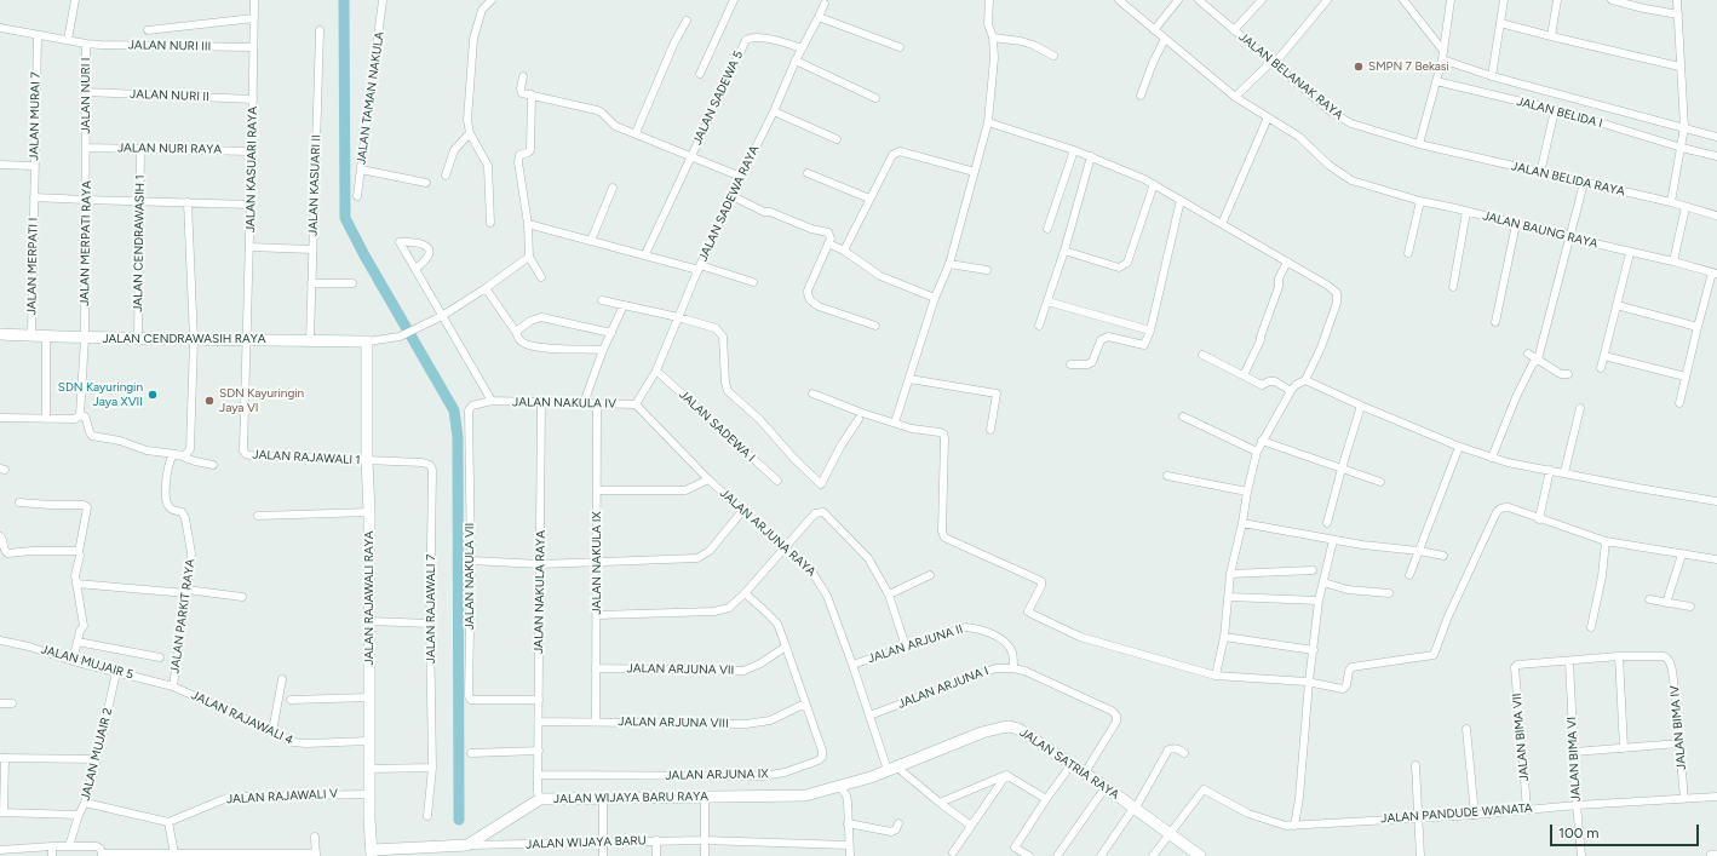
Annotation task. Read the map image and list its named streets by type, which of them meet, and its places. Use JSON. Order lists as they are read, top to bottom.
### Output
{
  "streets": {
    "street": [
      "JALAN NURI III",
      "JALAN BELANAK RAYA",
      "JALAN NURI I",
      "JALAN NURI II",
      "JALAN TAMAN NAKULA",
      "JALAN SADEWA 5",
      "JALAN BELIDA I",
      "JALAN MURAI 7",
      "JALAN NURI RAYA",
      "JALAN KASUARI RAYA",
      "JALAN BELIDA RAYA",
      "JALAN KASUARI II",
      "JALAN SADEWA RAYA",
      "JALAN BAUNG RAYA",
      "JALAN MERPATI RAYA",
      "JALAN CENDRAWASIH 1",
      "JALAN MERPATI I",
      "JALAN CENDRAWASIH RAYA",
      "JALAN NAKULA IV",
      "JALAN SADEWA I",
      "JALAN RAJAWALI 1",
      "JALAN ARJUNA RAYA",
      "JALAN NAKULA IX",
      "JALAN NAKULA VII",
      "JALAN NAKULA RAYA",
      "JALAN RAJAWALI RAYA",
      "JALAN RAJAWALI 7",
      "JALAN PARKIT RAYA",
      "JALAN ARJUNA II",
      "JALAN MUJAIR 5",
      "JALAN ARJUNA VII",
      "JALAN ARJUNA I",
      "JALAN RAJAWALI 4",
      "JALAN ARJUNA VIII",
      "JALAN BIMA IV",
      "JALAN BIMA VII",
      "JALAN MUJAIR 2",
      "JALAN BIMA VI",
      "JALAN SATRIA RAYA",
      "JALAN ARJUNA IX",
      "JALAN RAJAWALI V",
      "JALAN WIJAYA BARU RAYA",
      "JALAN PANDUDE WANATA",
      "JALAN WIJAYA BARU"
    ]
  },
  "crossings": [
    ["JALAN NURI III", "JALAN NURI I"],
    ["JALAN NURI III", "JALAN MURAI 7"],
    ["JALAN NURI III", "JALAN KASUARI RAYA"],
    ["JALAN BELANAK RAYA", "JALAN BELIDA RAYA"],
    ["JALAN NURI I", "JALAN NURI II"],
    ["JALAN NURI I", "JALAN NURI RAYA"],
    ["JALAN NURI I", "JALAN MERPATI RAYA"],
    ["JALAN NURI II", "JALAN KASUARI RAYA"],
    ["JALAN SADEWA 5", "JALAN SADEWA RAYA"],
    ["JALAN MURAI 7", "JALAN MERPATI I"],
    ["JALAN NURI RAYA", "JALAN KASUARI RAYA"],
    ["JALAN NURI RAYA", "JALAN MERPATI RAYA"],
    ["JALAN NURI RAYA", "JALAN CENDRAWASIH 1"],
    ["JALAN KASUARI RAYA", "JALAN CENDRAWASIH RAYA"],
    ["JALAN KASUARI RAYA", "JALAN RAJAWALI 1"],
    ["JALAN KASUARI II", "JALAN CENDRAWASIH RAYA"],
    ["JALAN SADEWA RAYA", "JALAN NAKULA IV"],
    ["JALAN SADEWA RAYA", "JALAN SADEWA I"],
    ["JALAN SADEWA RAYA", "JALAN ARJUNA RAYA"],
    ["JALAN MERPATI RAYA", "JALAN CENDRAWASIH RAYA"],
    ["JALAN CENDRAWASIH 1", "JALAN CENDRAWASIH RAYA"],
    ["JALAN MERPATI I", "JALAN CENDRAWASIH RAYA"],
    ["JALAN CENDRAWASIH RAYA", "JALAN RAJAWALI 1"],
    ["JALAN CENDRAWASIH RAYA", "JALAN RAJAWALI RAYA"],
    ["JALAN NAKULA IV", "JALAN ARJUNA RAYA"],
    ["JALAN NAKULA IV", "JALAN NAKULA IX"],
    ["JALAN NAKULA IV", "JALAN NAKULA VII"],
    ["JALAN NAKULA IV", "JALAN NAKULA RAYA"],
    ["JALAN RAJAWALI 1", "JALAN RAJAWALI RAYA"],
    ["JALAN RAJAWALI 1", "JALAN RAJAWALI 7"],
    ["JALAN ARJUNA RAYA", "JALAN ARJUNA II"],
    ["JALAN ARJUNA RAYA", "JALAN ARJUNA I"],
    ["JALAN ARJUNA RAYA", "JALAN SATRIA RAYA"],
    ["JALAN NAKULA IX", "JALAN ARJUNA VII"],
    ["JALAN NAKULA IX", "JALAN ARJUNA VIII"],
    ["JALAN NAKULA VII", "JALAN NAKULA RAYA"],
    ["JALAN NAKULA RAYA", "JALAN ARJUNA VIII"],
    ["JALAN NAKULA RAYA", "JALAN ARJUNA IX"],
    ["JALAN NAKULA RAYA", "JALAN WIJAYA BARU RAYA"],
    ["JALAN RAJAWALI RAYA", "JALAN RAJAWALI 7"],
    ["JALAN RAJAWALI RAYA", "JALAN RAJAWALI 4"],
    ["JALAN RAJAWALI RAYA", "JALAN RAJAWALI V"],
    ["JALAN PARKIT RAYA", "JALAN MUJAIR 5"],
    ["JALAN PARKIT RAYA", "JALAN RAJAWALI 4"],
    ["JALAN ARJUNA II", "JALAN ARJUNA I"],
    ["JALAN MUJAIR 5", "JALAN RAJAWALI 4"],
    ["JALAN MUJAIR 5", "JALAN MUJAIR 2"],
    ["JALAN ARJUNA VII", "JALAN ARJUNA IX"],
    ["JALAN ARJUNA I", "JALAN SATRIA RAYA"],
    ["JALAN ARJUNA VIII", "JALAN ARJUNA IX"],
    ["JALAN BIMA IV", "JALAN PANDUDE WANATA"],
    ["JALAN BIMA VII", "JALAN BIMA VI"],
    ["JALAN BIMA VII", "JALAN PANDUDE WANATA"],
    ["JALAN BIMA VI", "JALAN PANDUDE WANATA"],
    ["JALAN SATRIA RAYA", "JALAN WIJAYA BARU RAYA"],
    ["JALAN SATRIA RAYA", "JALAN PANDUDE WANATA"],
    ["JALAN WIJAYA BARU RAYA", "JALAN WIJAYA BARU"]
  ],
  "places": ["SMPN 7 Bekasi", "SDN Kayuringin Jaya XVII", "SDN Kayuringin Jaya VI"],
  "scale_bar": "100 m"
}
